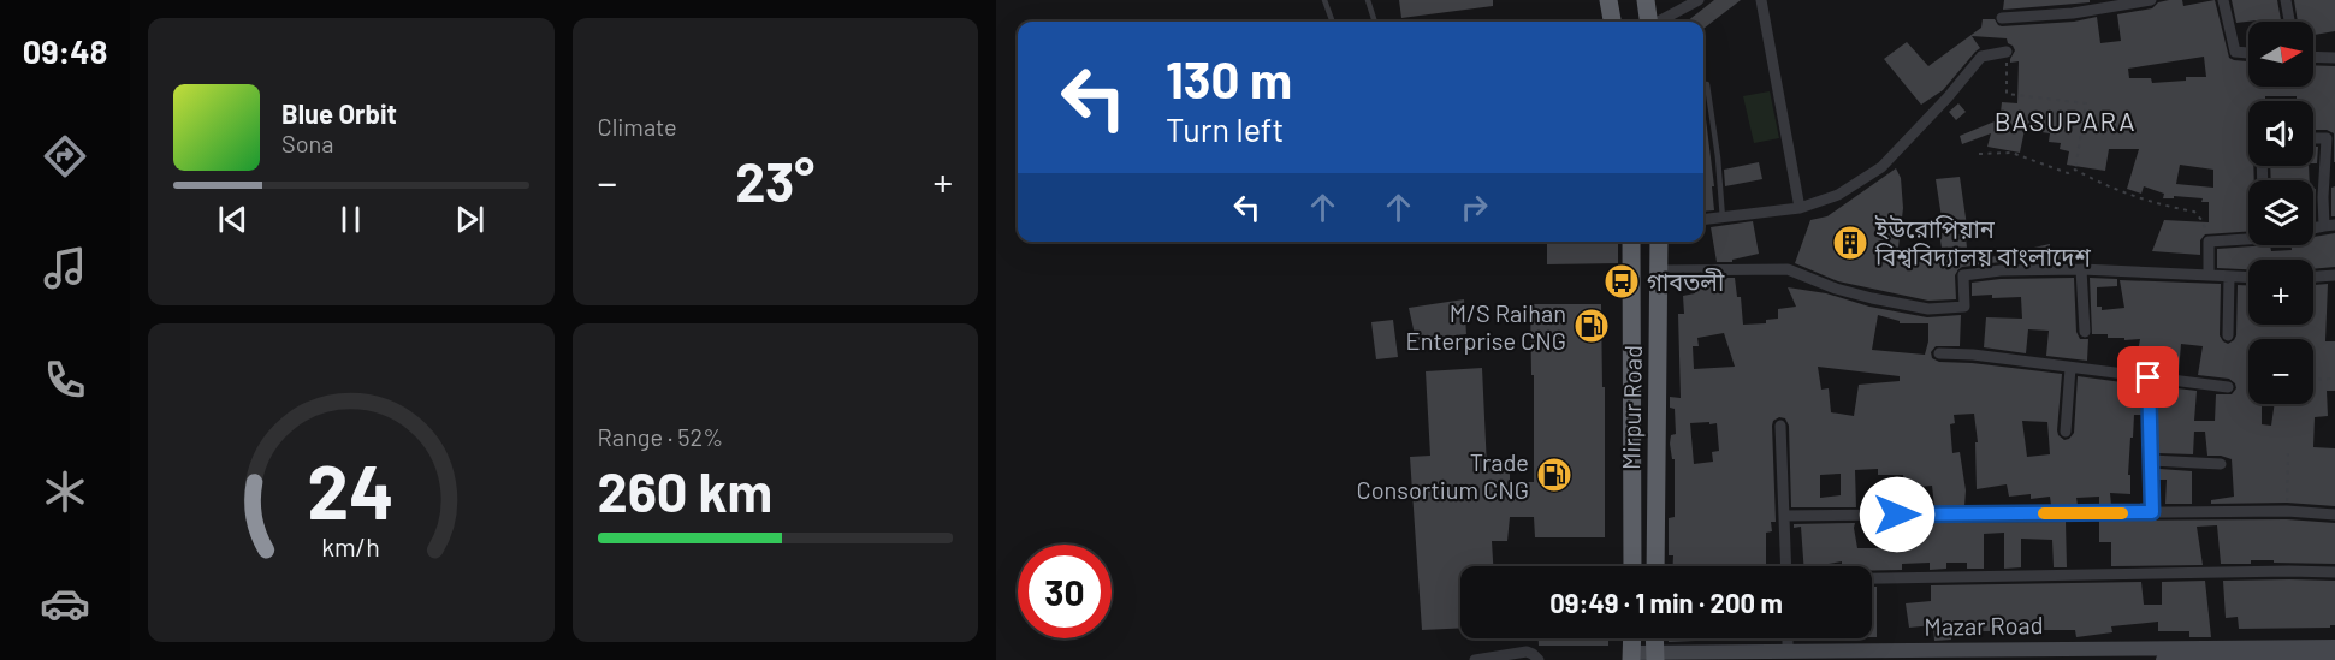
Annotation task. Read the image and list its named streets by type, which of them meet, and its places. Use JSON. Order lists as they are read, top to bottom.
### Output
{
  "streets": {
    "highway": ["Mirpur Road"],
    "main road": ["Mazar Road"]
  },
  "districts": ["BASUPARA"],
  "places": {
    "building": ["ইউরোপিয়ান বিশ্ববিদ্যালয় বাংলাদেশ"],
    "bus stop": ["গাবতলী"],
    "fuel station": ["M/S Raihan Enterprise CNG", "Trade Consortium CNG"]
  },
  "north": "right",
  "page": {
    "tabs": "09:48",
    "tile": [
      "Climate",
      ["Range · 52%", "260 km"]
    ],
    "map_buttons": ["+", "−"],
    "turn": ["130 m", "Turn left"],
    "song": ["Blue Orbit", "Sona"],
    "heat": ["−", "23°", "+"],
    "limit": "30",
    "trip": "09:49 · 1 min · 200 m",
    "gauge": ["24", "km/h"]
  }
}
